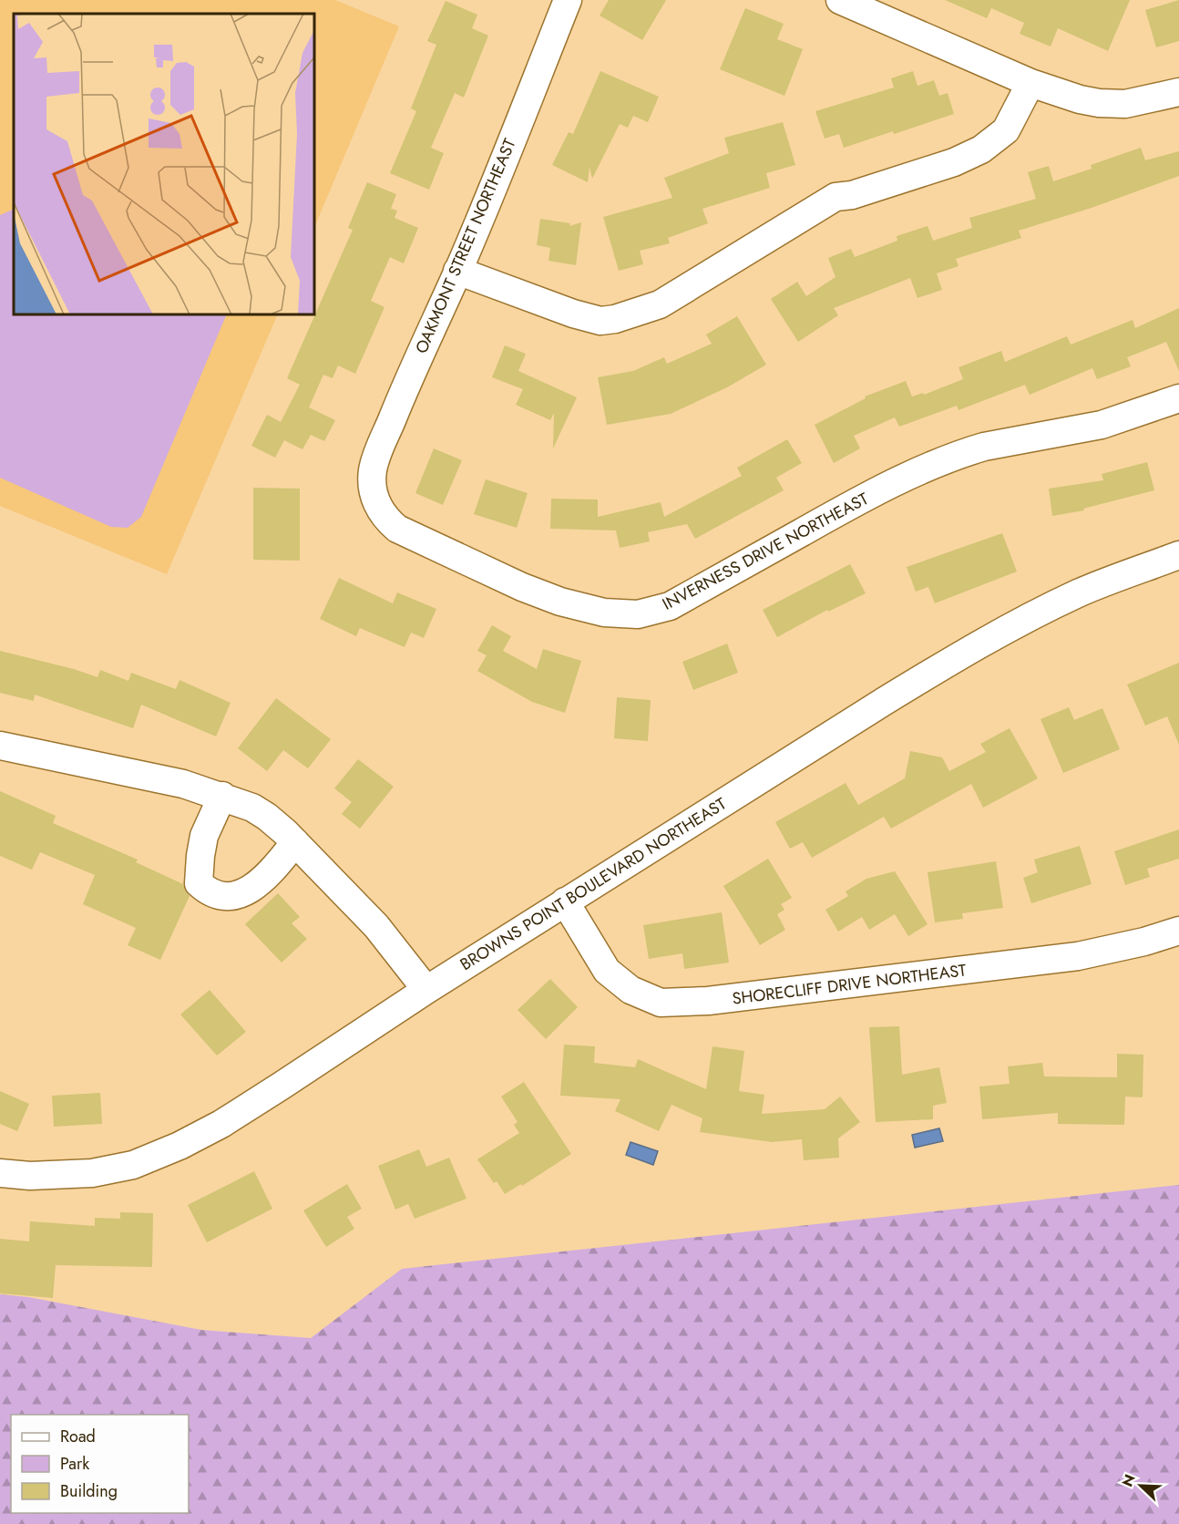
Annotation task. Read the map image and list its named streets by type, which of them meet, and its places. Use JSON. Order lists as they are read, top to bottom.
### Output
{
  "streets": {
    "street": [
      "OAKMONT STREET NORTHEAST",
      "INVERNESS DRIVE NORTHEAST",
      "BROWNS POINT BOULEVARD NORTHEAST",
      "SHORECLIFF DRIVE NORTHEAST"
    ]
  },
  "crossings": [
    ["OAKMONT STREET NORTHEAST", "INVERNESS DRIVE NORTHEAST"],
    ["BROWNS POINT BOULEVARD NORTHEAST", "SHORECLIFF DRIVE NORTHEAST"]
  ],
  "legend": ["Road", "Park", "Building"],
  "north": "top left"
}
